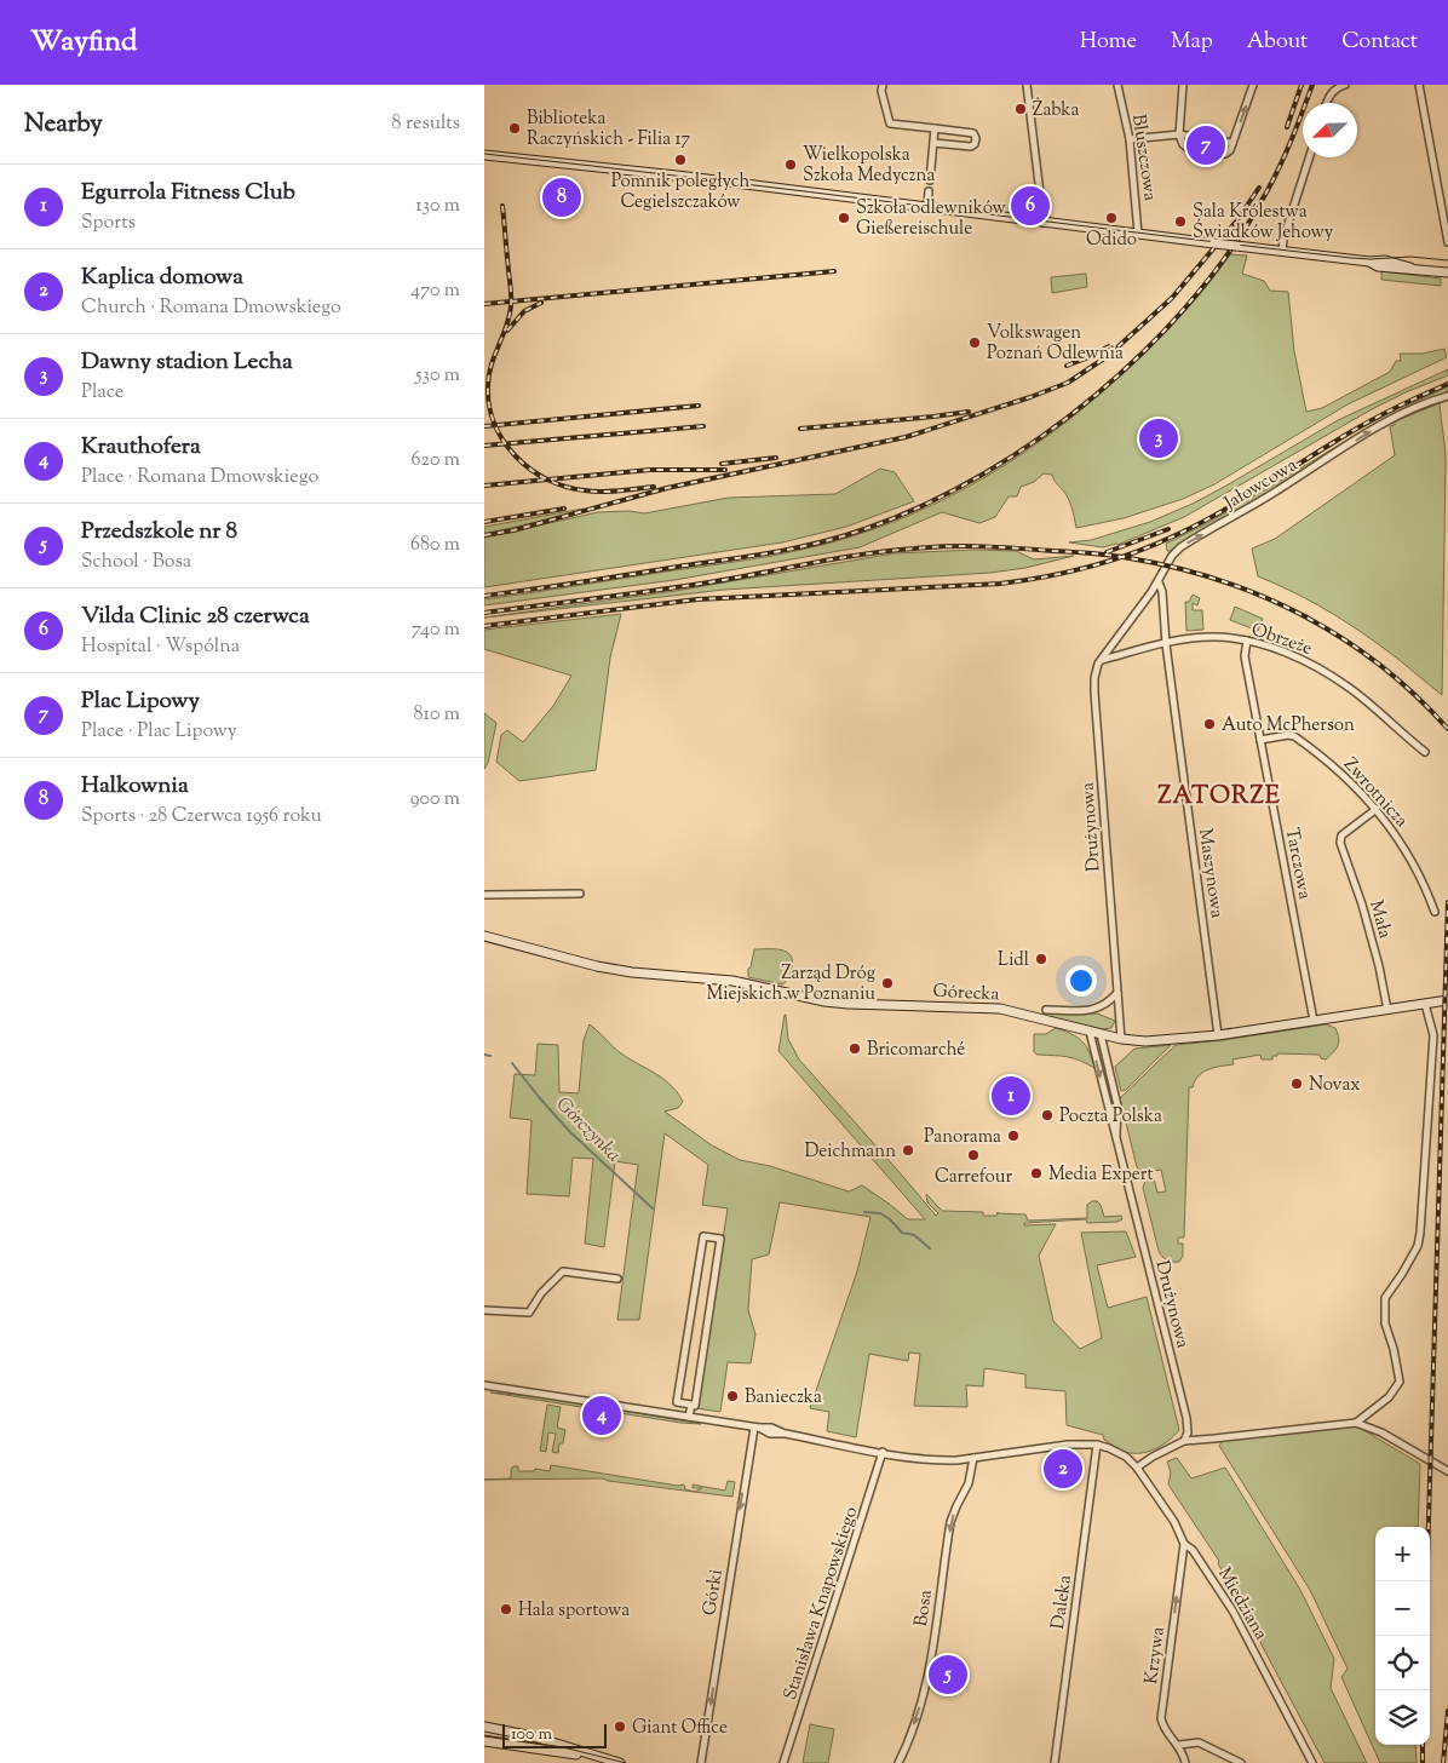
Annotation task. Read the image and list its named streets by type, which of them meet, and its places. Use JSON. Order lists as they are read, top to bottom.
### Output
{
  "streets": {
    "street": [
      "Bluszczowa",
      "Jałowcowa",
      "Obrzeże",
      "Zwrotnicza",
      "Drużynowa",
      "Tarczowa",
      "Maszynowa",
      "Mała",
      "Górecka",
      "Górki",
      "Daleka",
      "Stanisława Knapowskiego",
      "Miedziana",
      "Bosa",
      "Krzywa"
    ]
  },
  "crossings": [
    ["Jałowcowa", "Obrzeże"],
    ["Jałowcowa", "Drużynowa"],
    ["Obrzeże", "Drużynowa"],
    ["Obrzeże", "Tarczowa"],
    ["Obrzeże", "Maszynowa"],
    ["Zwrotnicza", "Tarczowa"],
    ["Zwrotnicza", "Mała"],
    ["Drużynowa", "Górecka"],
    ["Tarczowa", "Górecka"],
    ["Maszynowa", "Górecka"],
    ["Mała", "Górecka"],
    ["Miedziana", "Krzywa"]
  ],
  "one_way": [
    "Jałowcowa",
    "Górki",
    "Bosa",
    "Krzywa"
  ],
  "districts": ["ZATORZE"],
  "water": ["Górczynka"],
  "places": [
    "Żabka",
    "Biblioteka Raczyńskich - Filia 17",
    "Pomnik poległych Cegielszczaków",
    "Wielkopolska Szkoła Medyczna",
    "Szkoła odlewników Gießereischule",
    "Odido",
    "Sala Królestwa Świadków Jehowy",
    "Volkswagen Poznań Odlewnia",
    "Auto McPherson",
    "Lidl",
    "Zarząd Dróg Miejskich w Poznaniu",
    "Bricomarché",
    "Novax",
    "Poczta Polska",
    "Panorama",
    "Deichmann",
    "Carrefour",
    "Media Expert",
    "Banieczka",
    "Hala sportowa",
    "Giant Office"
  ],
  "scale_bar": "100 m",
  "north": "bottom left",
  "page": {
    "header": "Wayfind",
    "nav": [
      "Home",
      "Map",
      "About",
      "Contact"
    ],
    "heading": ["Nearby", "8 results"],
    "pins": [
      "7",
      "8",
      "6",
      "3",
      "1",
      "4",
      "2",
      "5"
    ],
    "list": [
      {
        "mark": "1",
        "name": "Egurrola Fitness Club",
        "note": "Sports",
        "value": "130 m"
      },
      {
        "mark": "2",
        "name": "Kaplica domowa",
        "note": "Church · Romana Dmowskiego",
        "value": "470 m"
      },
      {
        "mark": "3",
        "name": "Dawny stadion Lecha",
        "note": "Place",
        "value": "530 m"
      },
      {
        "mark": "4",
        "name": "Krauthofera",
        "note": "Place · Romana Dmowskiego",
        "value": "620 m"
      },
      {
        "mark": "5",
        "name": "Przedszkole nr 8",
        "note": "School · Bosa",
        "value": "680 m"
      },
      {
        "mark": "6",
        "name": "Vilda Clinic 28 czerwca",
        "note": "Hospital · Wspólna",
        "value": "740 m"
      },
      {
        "mark": "7",
        "name": "Plac Lipowy",
        "note": "Place · Plac Lipowy",
        "value": "810 m"
      },
      {
        "mark": "8",
        "name": "Halkownia",
        "note": "Sports · 28 Czerwca 1956 roku",
        "value": "900 m"
      }
    ],
    "map_buttons": ["+", "−"],
    "scale": "100 m"
  }
}
